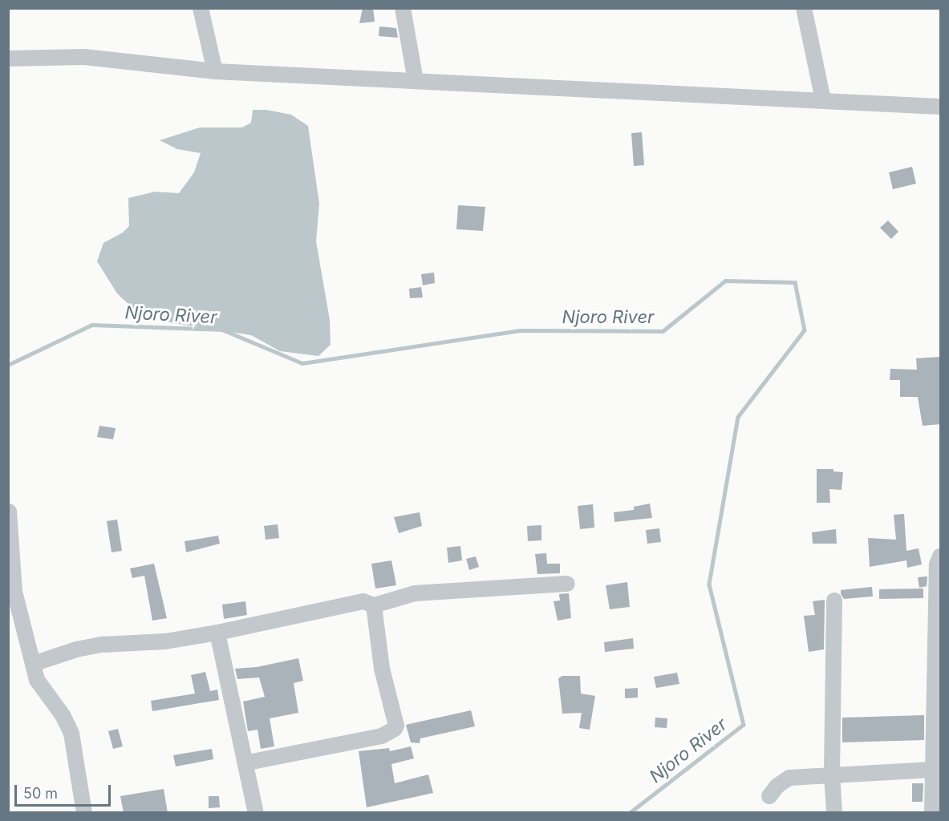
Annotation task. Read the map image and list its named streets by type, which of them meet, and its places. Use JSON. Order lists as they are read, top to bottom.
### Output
{
  "water": ["Njoro River"],
  "scale_bar": "50 m"
}
